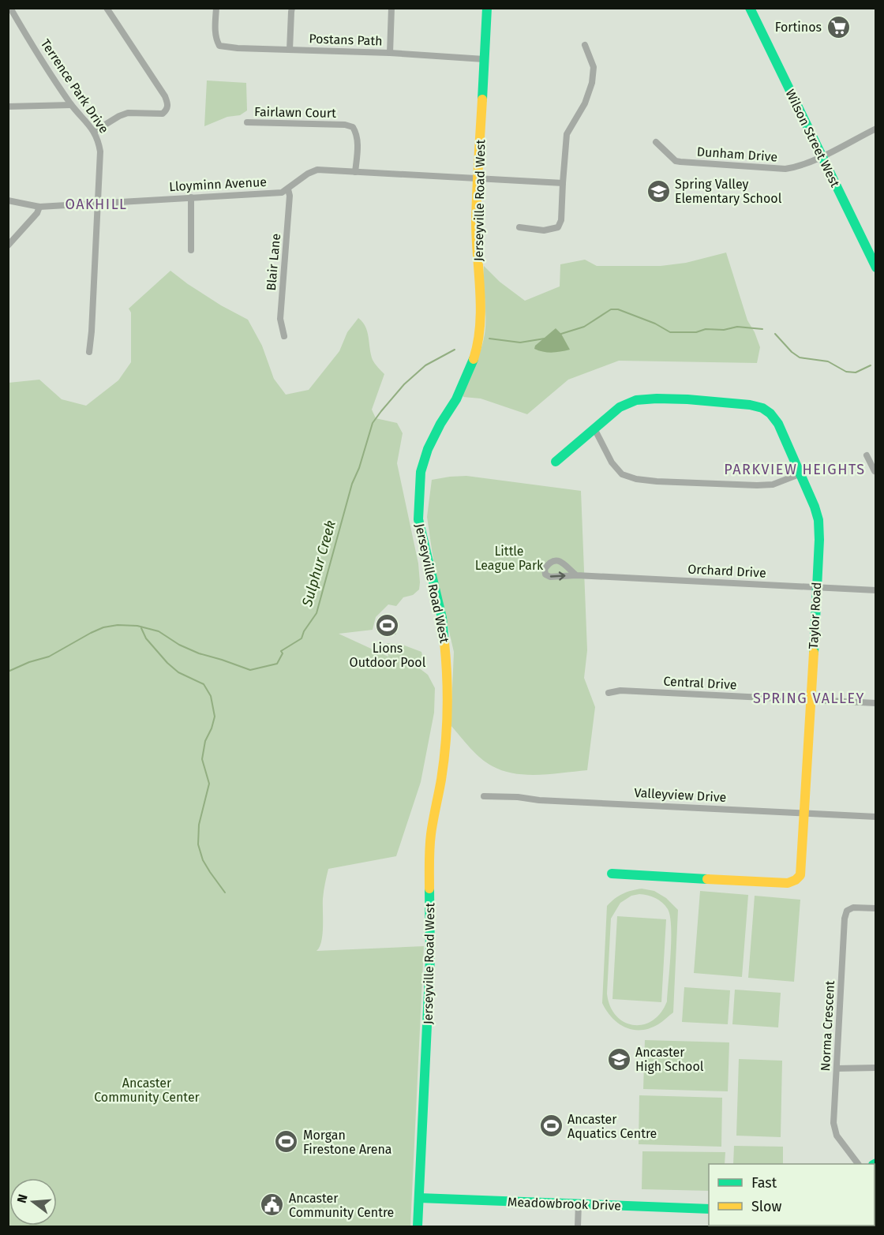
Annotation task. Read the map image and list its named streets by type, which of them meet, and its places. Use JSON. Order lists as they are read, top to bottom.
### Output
{
  "streets": {
    "main road": [
      "Wilson Street West",
      "Jerseyville Road West",
      "Taylor Road",
      "Meadowbrook Drive"
    ],
    "street": [
      "Postans Path",
      "Terrence Park Drive",
      "Fairlawn Court",
      "Dunham Drive",
      "Lloyminn Avenue",
      "Blair Lane",
      "Orchard Drive",
      "Central Drive",
      "Valleyview Drive",
      "Norma Crescent"
    ]
  },
  "crossings": [
    ["Postans Path", "Jerseyville Road West"],
    ["Terrence Park Drive", "Lloyminn Avenue"],
    ["Fairlawn Court", "Lloyminn Avenue"],
    ["Wilson Street West", "Dunham Drive"],
    ["Lloyminn Avenue", "Jerseyville Road West"],
    ["Lloyminn Avenue", "Blair Lane"],
    ["Jerseyville Road West", "Meadowbrook Drive"],
    ["Orchard Drive", "Taylor Road"],
    ["Taylor Road", "Central Drive"],
    ["Taylor Road", "Valleyview Drive"]
  ],
  "districts": ["OAKHILL", "PARKVIEW HEIGHTS", "SPRING VALLEY"],
  "water": ["Sulphur Creek"],
  "parks": ["Little League Park", "Ancaster Community Center"],
  "places": {
    "supermarket": ["Fortinos"],
    "school or university": ["Spring Valley Elementary School", "Ancaster High School"],
    "sports": ["Lions Outdoor Pool", "Ancaster Aquatics Centre", "Morgan Firestone Arena"],
    "public building": ["Ancaster Community Centre"]
  },
  "legend": ["Fast", "Slow"],
  "north": "left"
}
